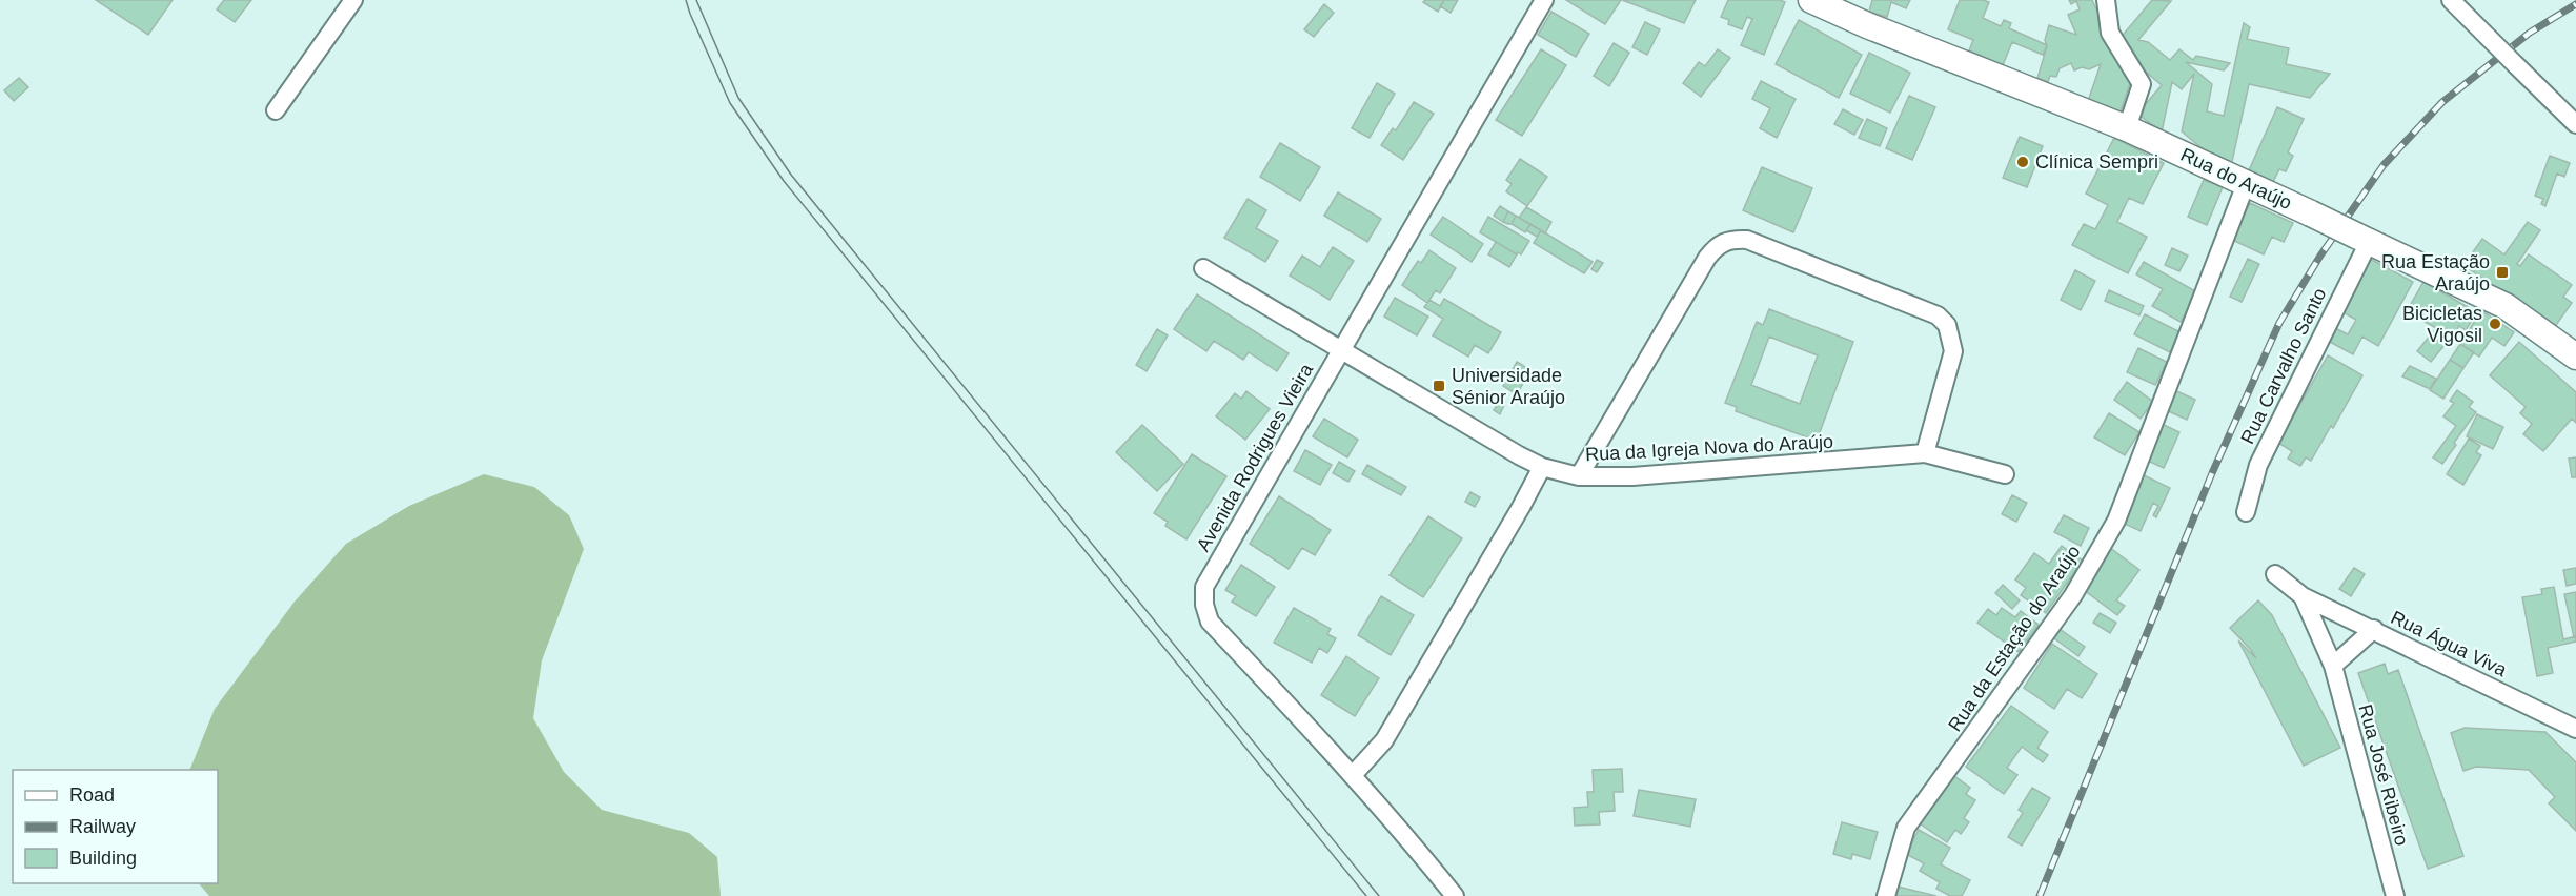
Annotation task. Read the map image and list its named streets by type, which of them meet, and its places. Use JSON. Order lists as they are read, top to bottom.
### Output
{
  "streets": {
    "main road": ["Rua do Araújo"],
    "street": [
      "Rua Carvalho Santo",
      "Rua da Igreja Nova do Araújo",
      "Avenida Rodrigues Vieira",
      "Rua da Estação do Araújo",
      "Rua Água Viva",
      "Rua José Ribeiro"
    ]
  },
  "crossings": [
    ["Rua do Araújo", "Rua Carvalho Santo"],
    ["Rua do Araújo", "Rua da Estação do Araújo"],
    ["Rua da Igreja Nova do Araújo", "Avenida Rodrigues Vieira"],
    ["Rua Água Viva", "Rua José Ribeiro"]
  ],
  "places": {
    "other": ["Clínica Sempri", "Bicicletas Vigosil"],
    "transit": ["Rua Estação Araújo", "Universidade Sénior Araújo"]
  },
  "legend": ["Road", "Railway", "Building"]
}
